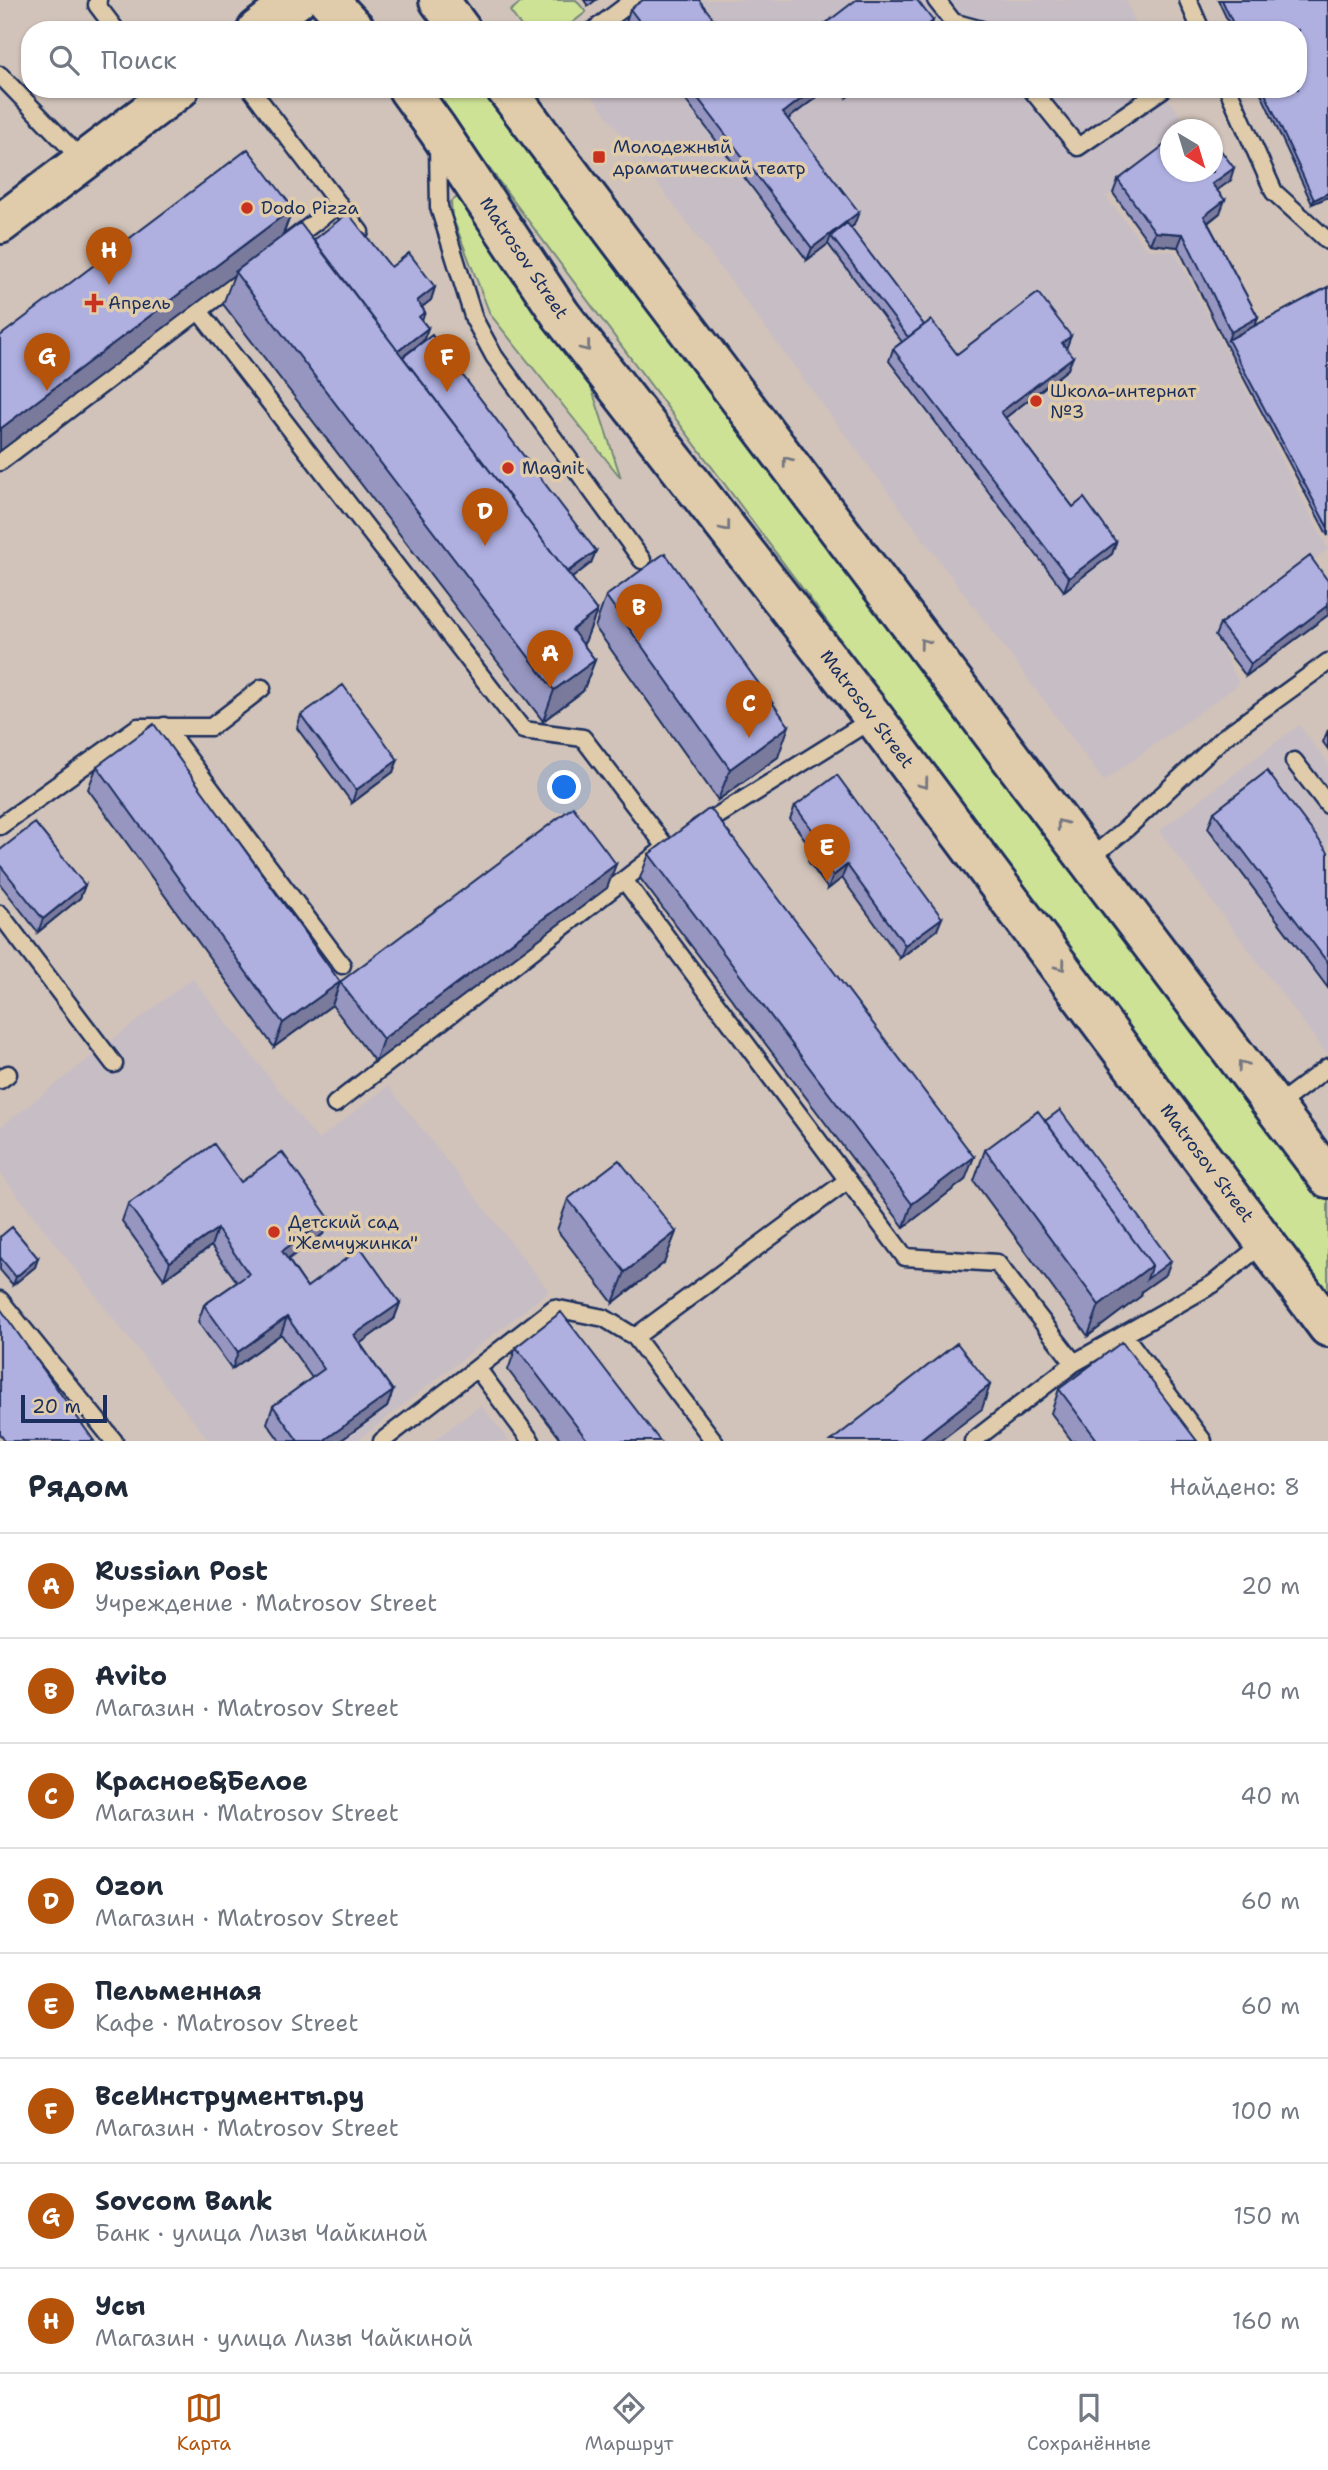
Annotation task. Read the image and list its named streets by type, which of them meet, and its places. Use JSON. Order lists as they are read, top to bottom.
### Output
{
  "streets": {
    "main road": ["Matrosov Street"]
  },
  "places": {
    "transit": ["Молодежный драматический театр"],
    "other": [
      "Dodo Pizza",
      "Школа-интернат №3",
      "Magnit",
      "Детский сад \"Жемчужинка\""
    ],
    "health": ["Апрель"]
  },
  "scale_bar": "20 m",
  "north": "bottom right",
  "page": {
    "search": "Поиск",
    "pins": [
      "H",
      "G",
      "F",
      "D",
      "B",
      "A",
      "C",
      "E"
    ],
    "scale": "20 m",
    "heading": ["Рядом", "Найдено: 8"],
    "list": [
      {
        "mark": "A",
        "name": "Russian Post",
        "note": "Учреждение · Matrosov Street",
        "value": "20 m"
      },
      {
        "mark": "B",
        "name": "Avito",
        "note": "Магазин · Matrosov Street",
        "value": "40 m"
      },
      {
        "mark": "C",
        "name": "Красное&Белое",
        "note": "Магазин · Matrosov Street",
        "value": "40 m"
      },
      {
        "mark": "D",
        "name": "Ozon",
        "note": "Магазин · Matrosov Street",
        "value": "60 m"
      },
      {
        "mark": "E",
        "name": "Пельменная",
        "note": "Кафе · Matrosov Street",
        "value": "60 m"
      },
      {
        "mark": "F",
        "name": "ВсеИнструменты.ру",
        "note": "Магазин · Matrosov Street",
        "value": "100 m"
      },
      {
        "mark": "G",
        "name": "Sovcom Bank",
        "note": "Банк · улица Лизы Чайкиной",
        "value": "150 m"
      },
      {
        "mark": "H",
        "name": "Усы",
        "note": "Магазин · улица Лизы Чайкиной",
        "value": "160 m"
      }
    ],
    "nav": ["Карта", "Маршрут", "Сохранённые"]
  }
}
